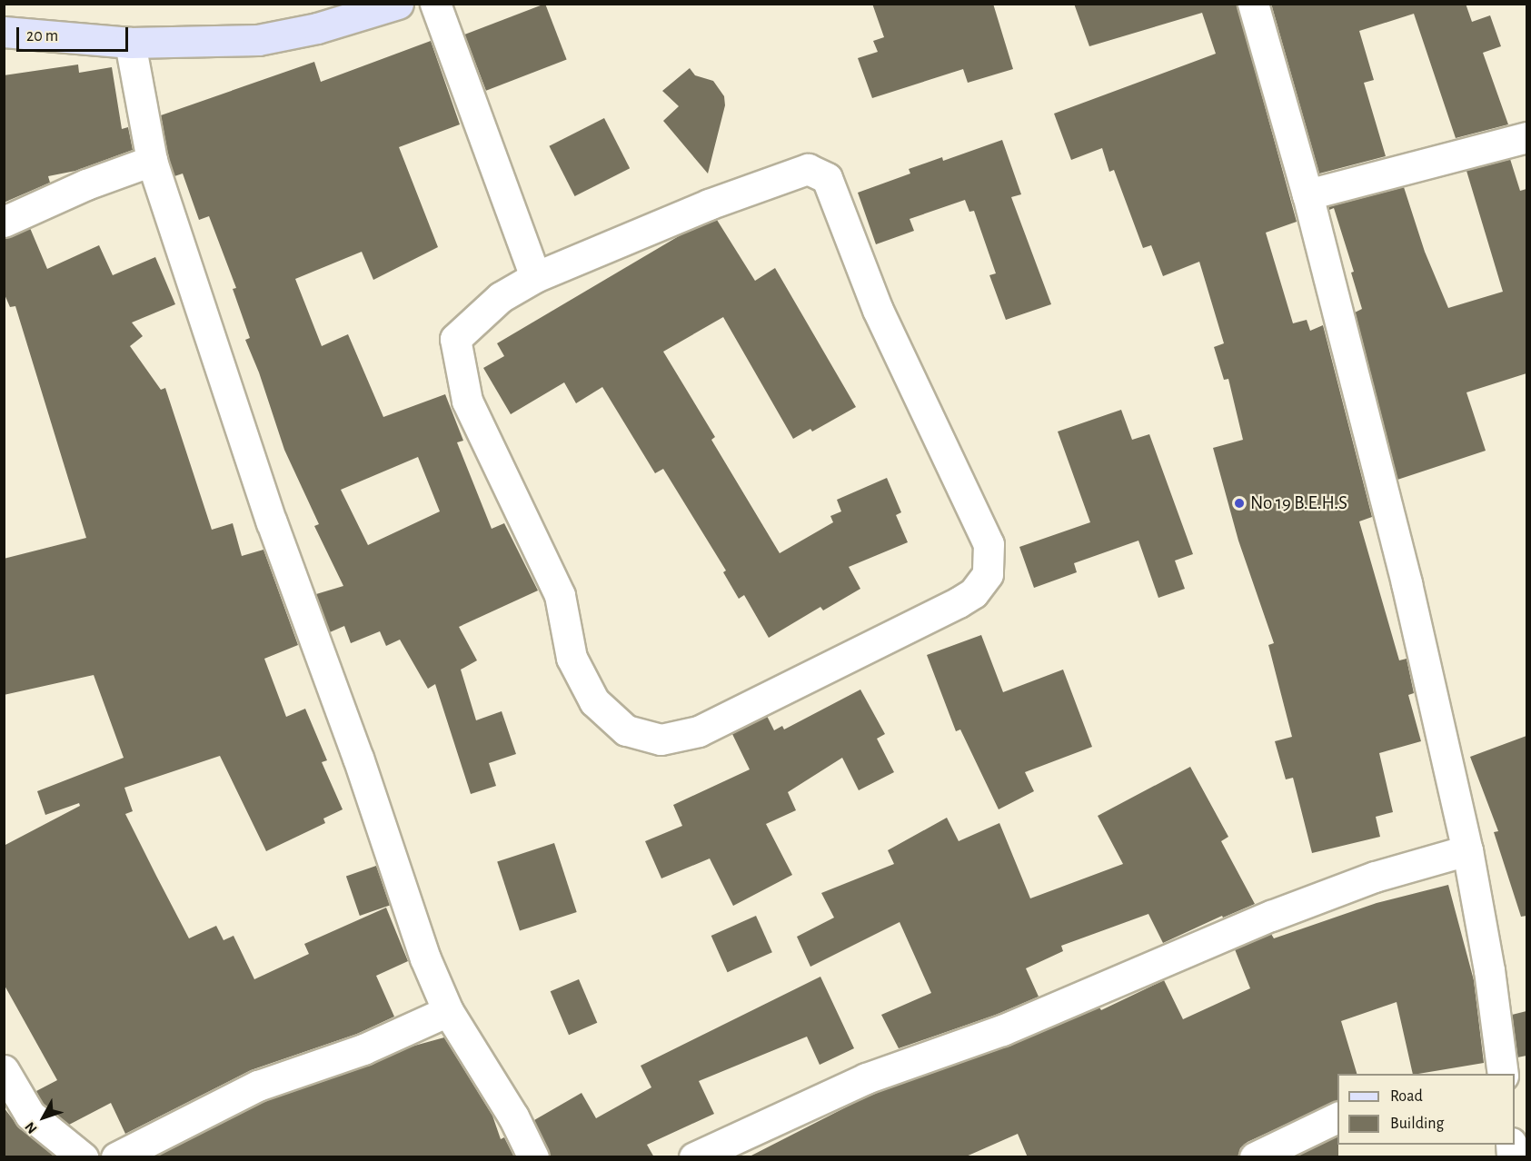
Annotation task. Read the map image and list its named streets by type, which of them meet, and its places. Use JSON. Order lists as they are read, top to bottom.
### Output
{
  "places": ["No 19 B.E.H.S"],
  "legend": ["Road", "Building"],
  "scale_bar": "20 m",
  "north": "bottom left"
}
